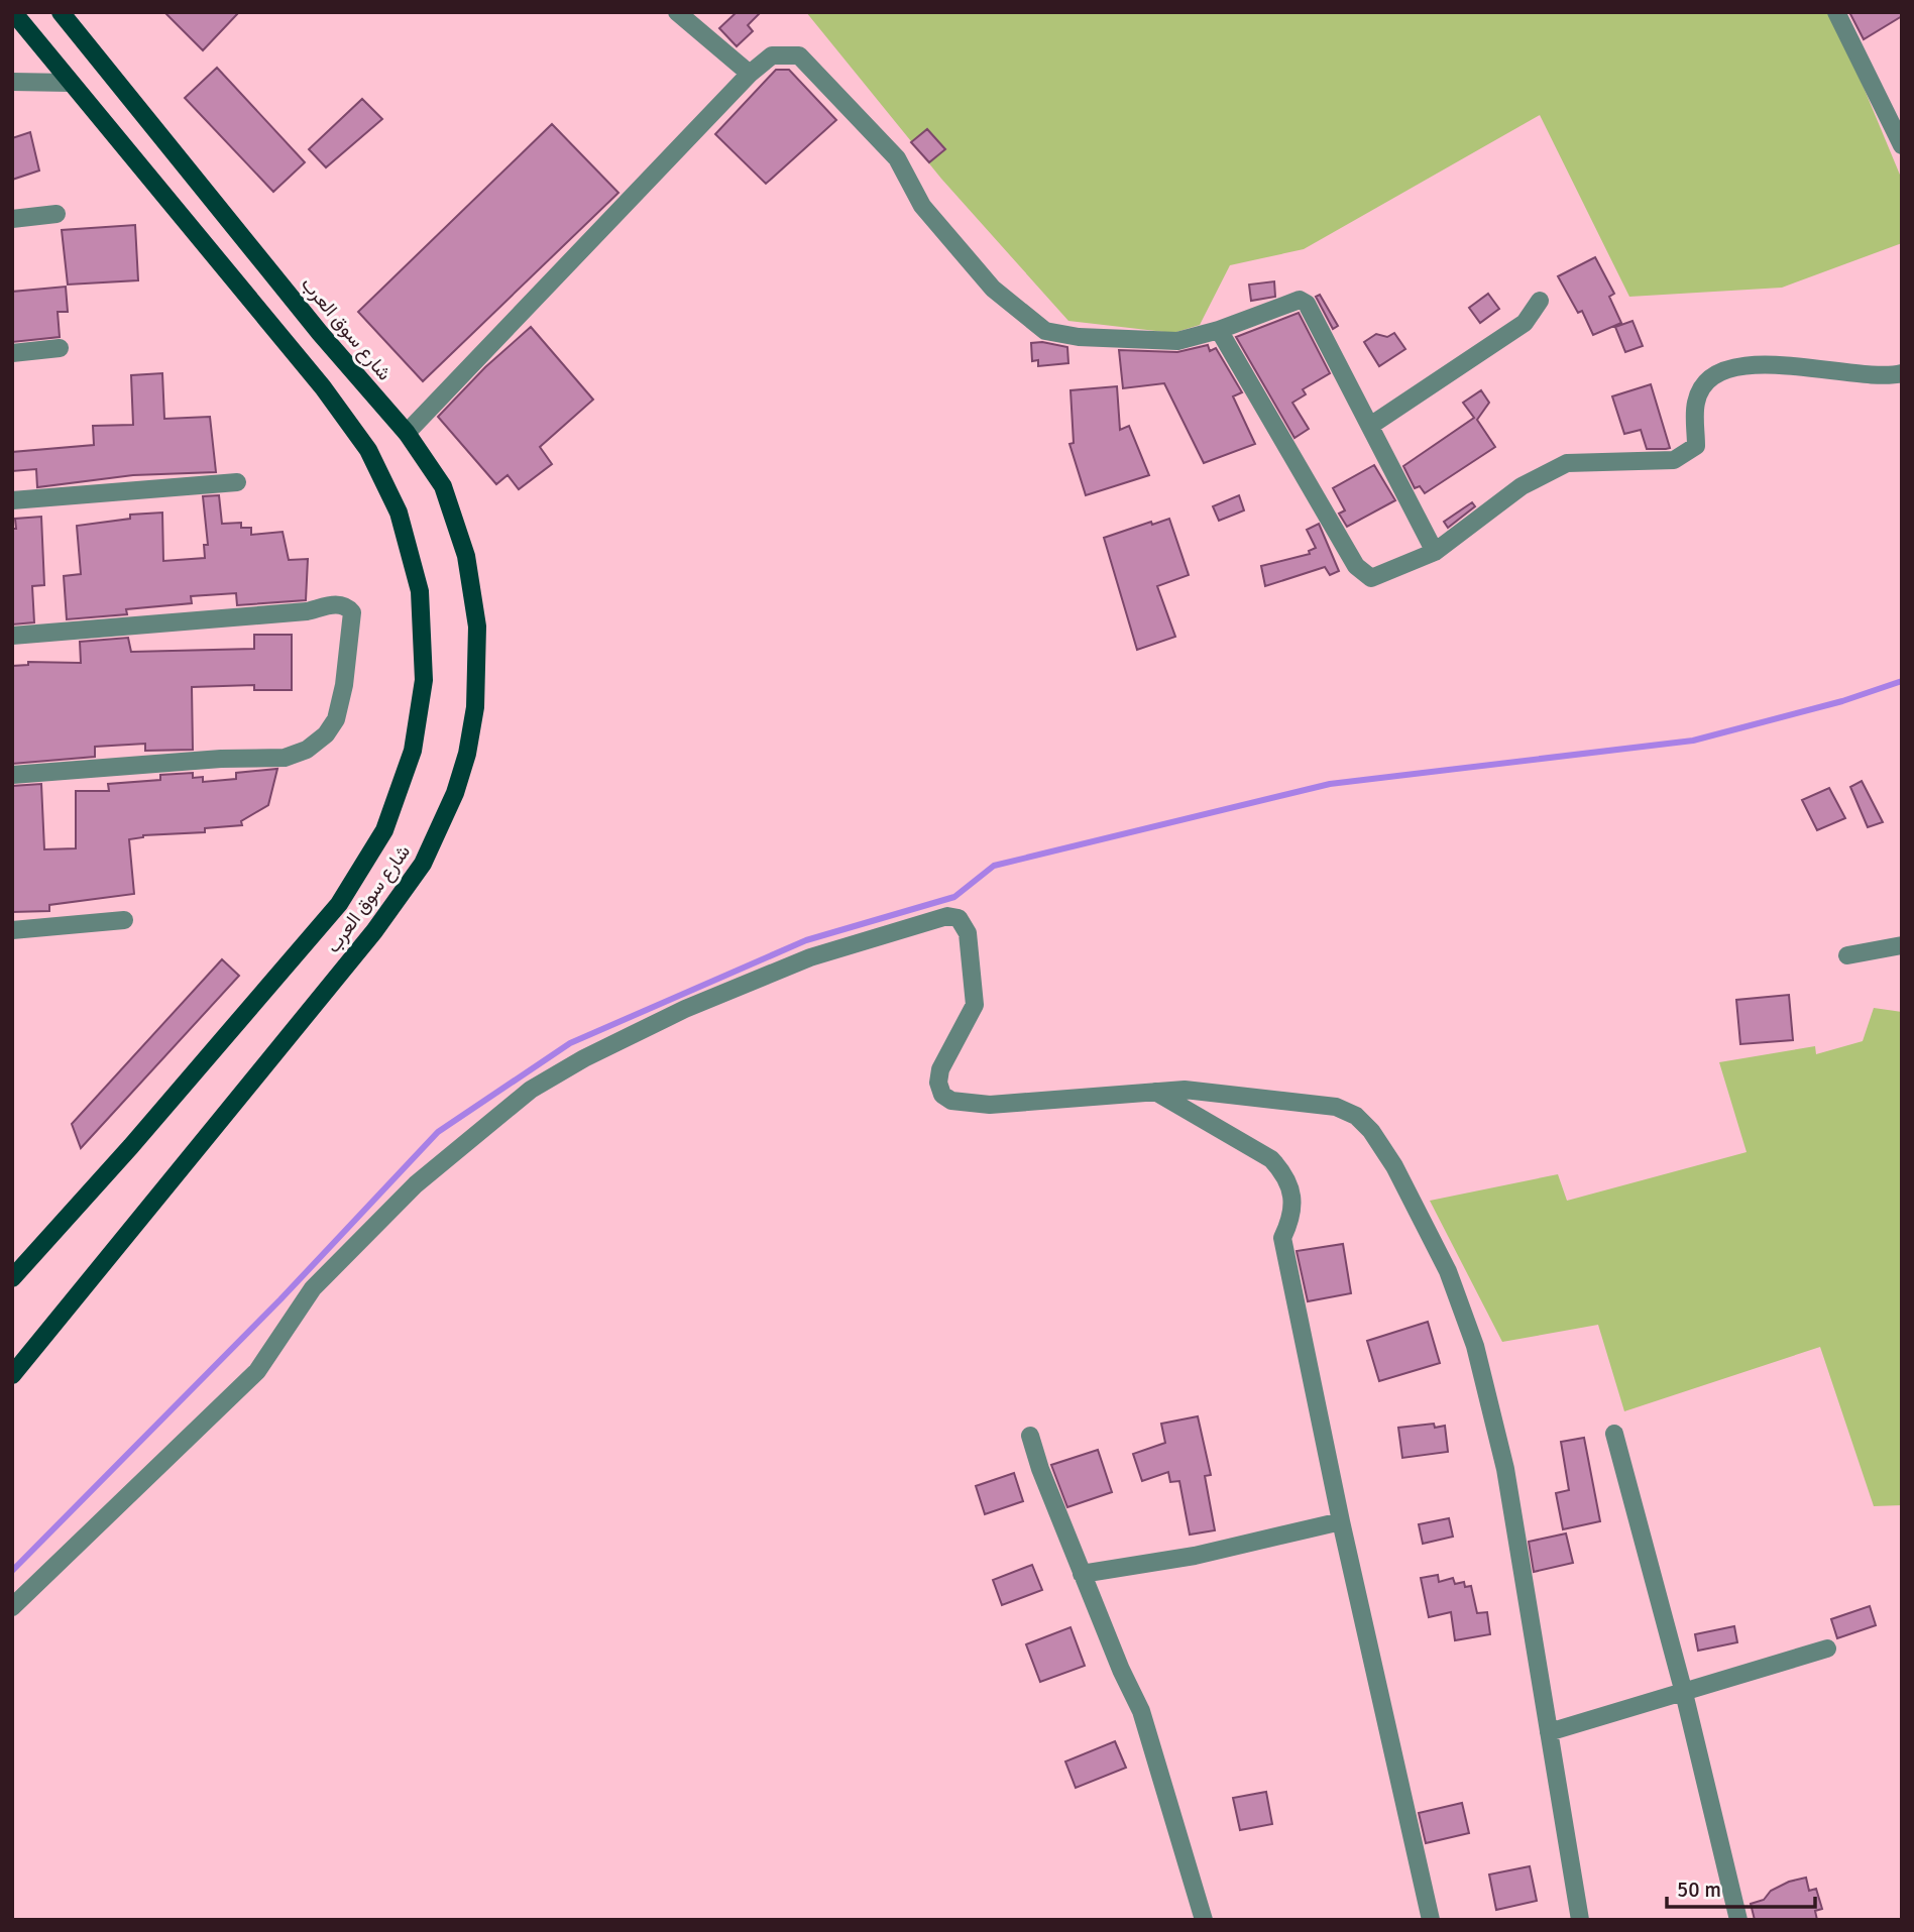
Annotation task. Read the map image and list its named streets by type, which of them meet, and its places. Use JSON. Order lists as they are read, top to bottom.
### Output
{
  "streets": {
    "main road": ["شارع سوق العرب"]
  },
  "scale_bar": "50 m"
}
